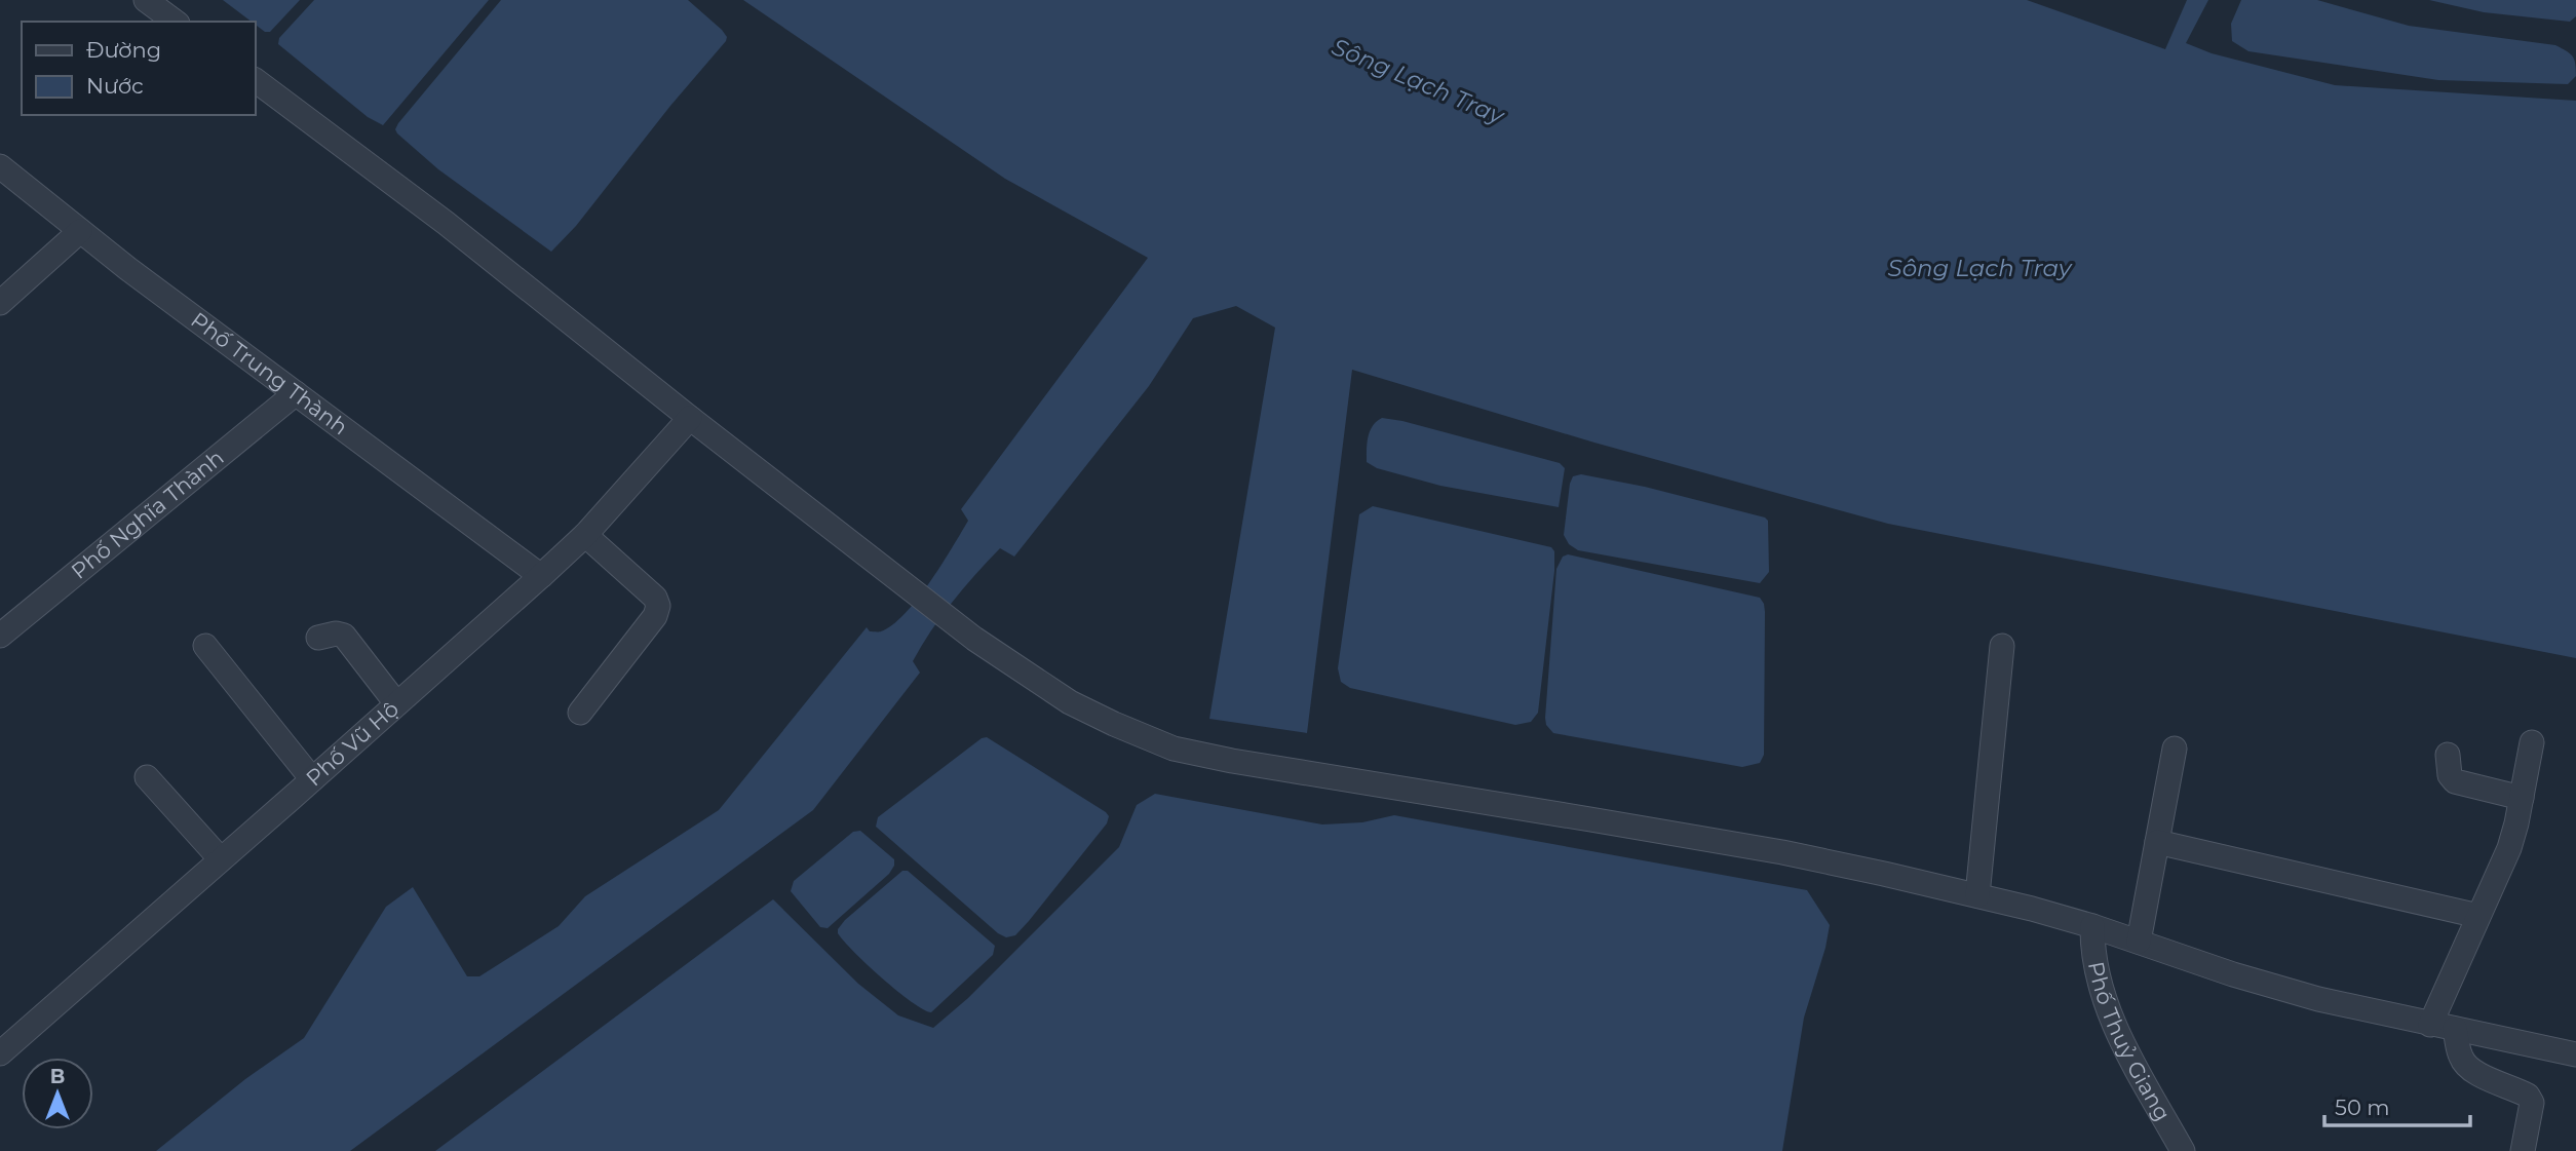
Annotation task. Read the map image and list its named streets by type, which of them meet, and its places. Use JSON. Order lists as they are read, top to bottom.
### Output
{
  "streets": {
    "street": [
      "Phố Trung Thành",
      "Phố Nghĩa Thành",
      "Phố Vũ Hộ",
      "Phố Thuỷ Giang"
    ]
  },
  "crossings": [
    ["Phố Trung Thành", "Phố Nghĩa Thành"],
    ["Phố Trung Thành", "Phố Vũ Hộ"]
  ],
  "water": ["Sông Lạch Tray"],
  "legend": ["Đường", "Nước"],
  "scale_bar": "50 m",
  "north": "top"
}
